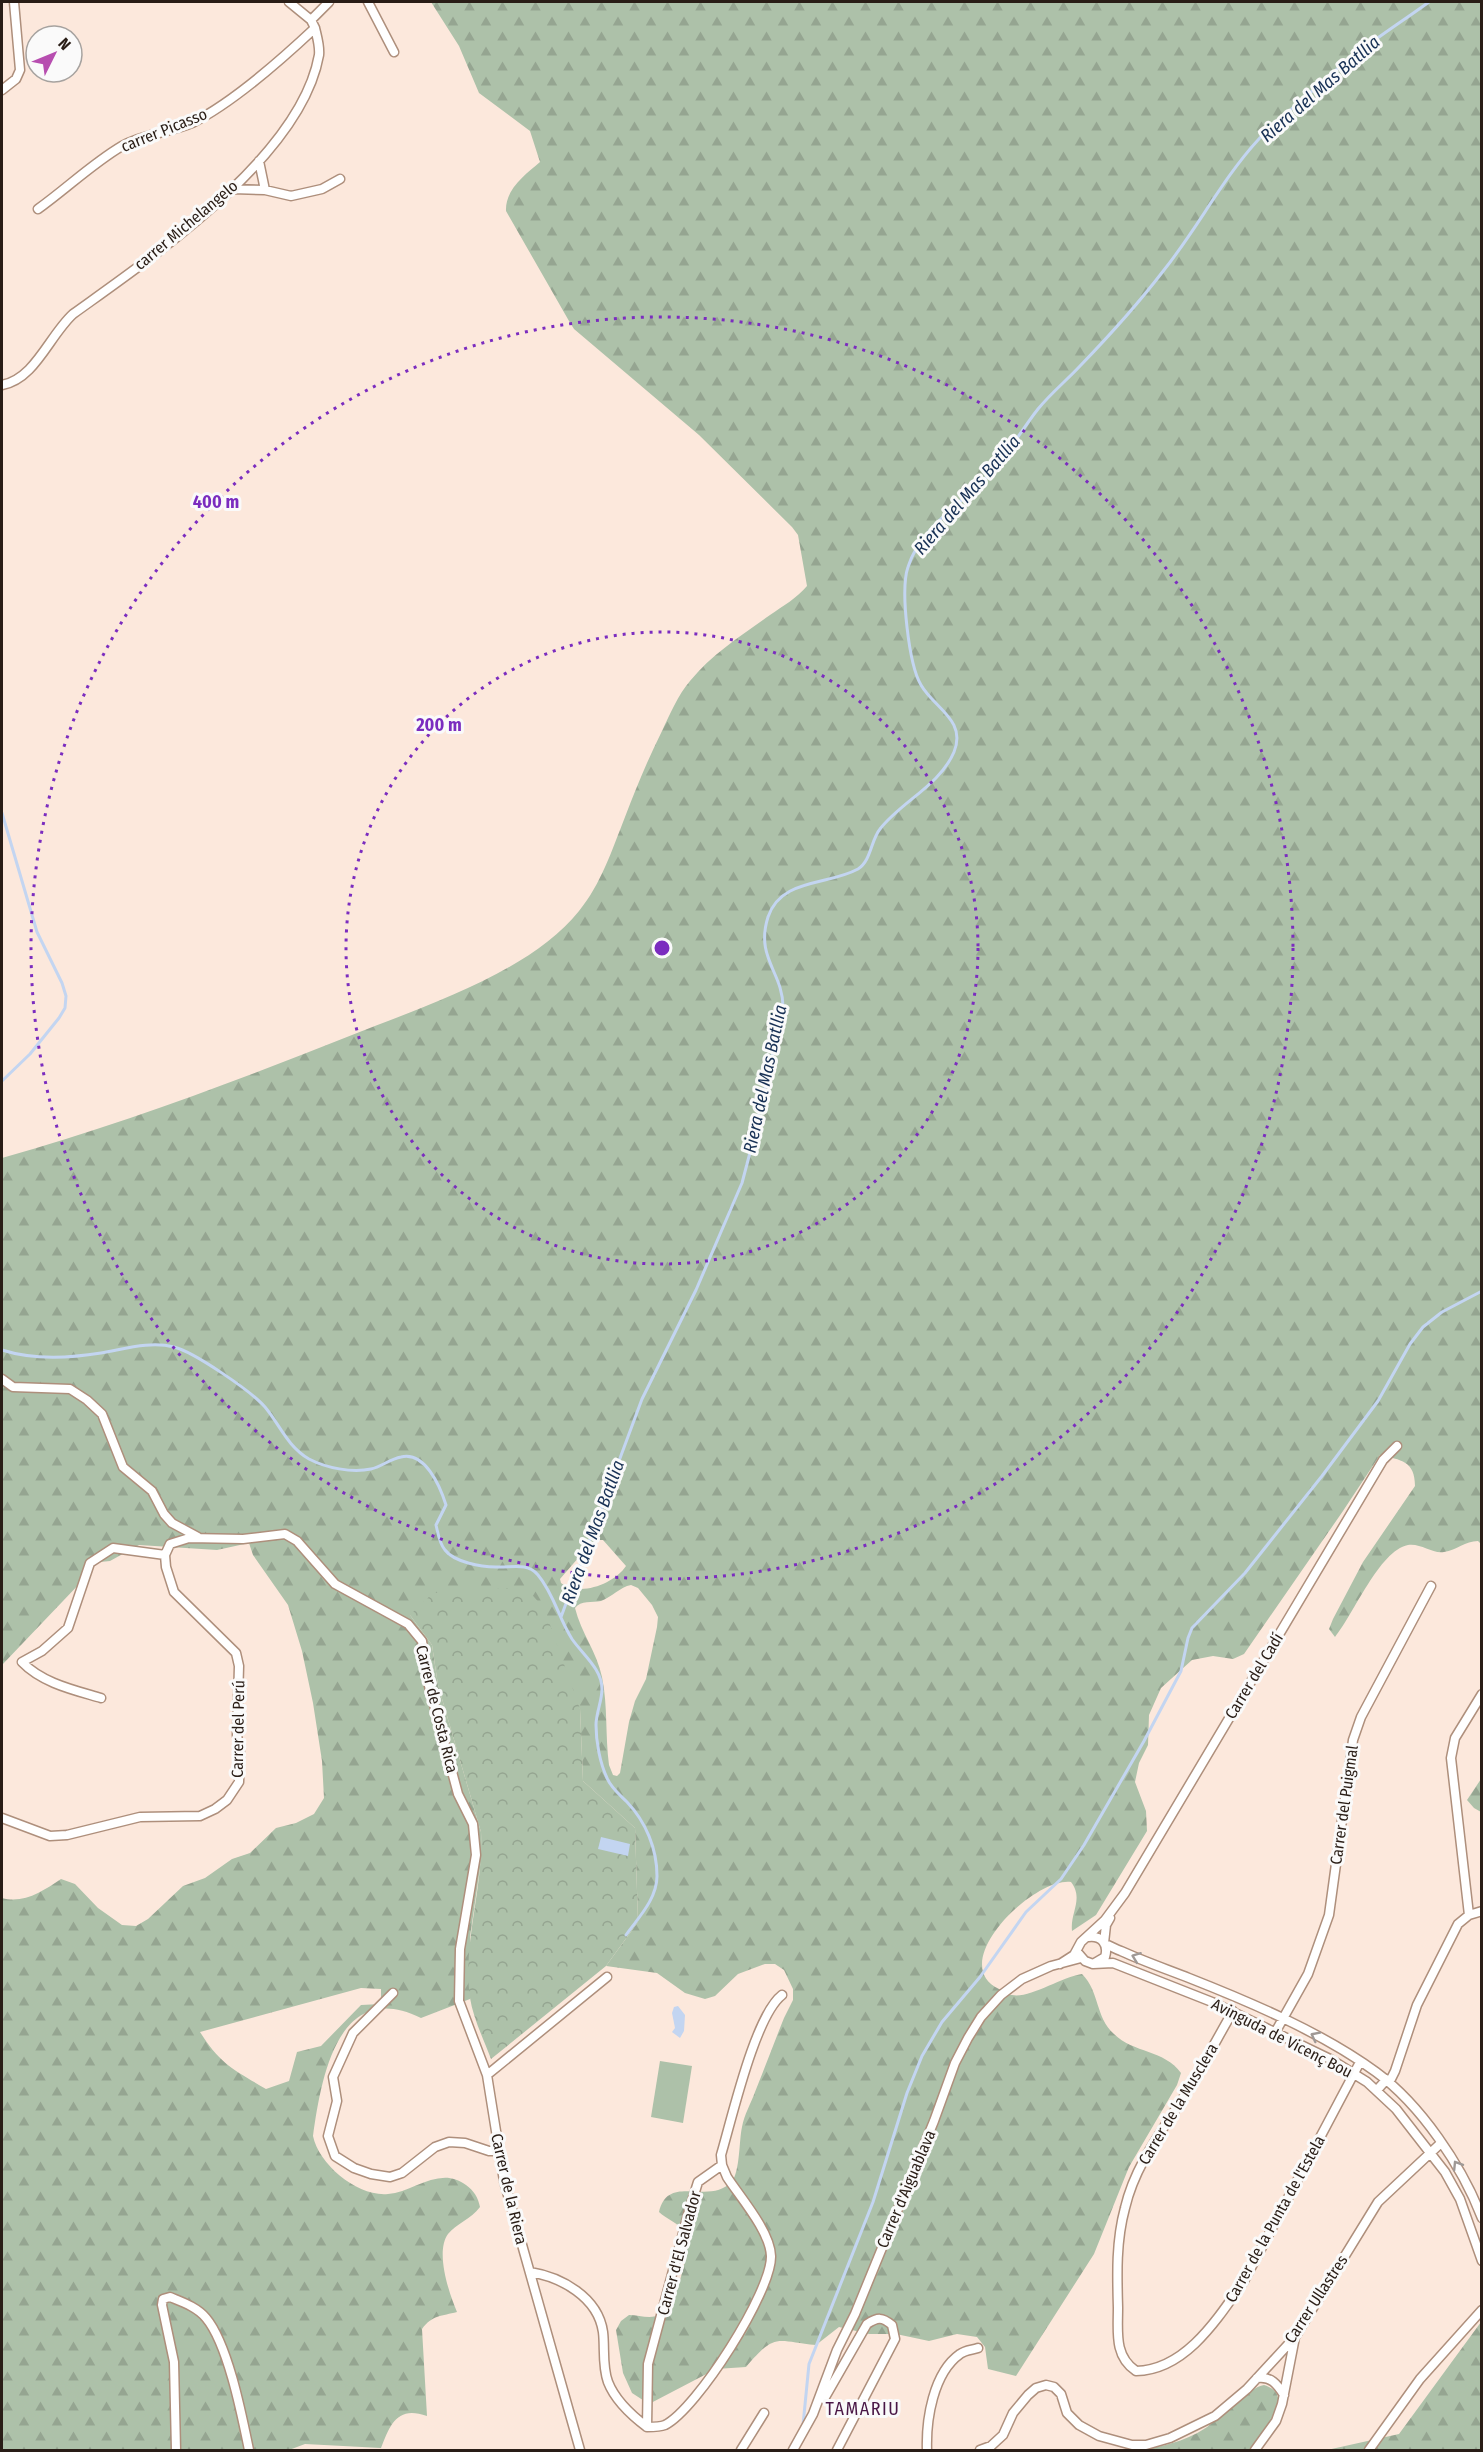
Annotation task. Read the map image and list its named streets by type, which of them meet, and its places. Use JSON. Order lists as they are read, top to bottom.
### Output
{
  "streets": {
    "street": [
      "carrer Picasso",
      "carrer Michelangelo",
      "Carrer del Cadí",
      "Carrer de Costa Rica",
      "Carrer del Perú",
      "Carrer del Puigmal",
      "Avinguda de Vicenç Bou",
      "Carrer de la Musclera",
      "Carrer de la Riera",
      "Carrer d'Aiguablava",
      "Carrer de la Punta de l'Estela",
      "Carrer d'El Salvador",
      "Carrer Ullastres"
    ]
  },
  "crossings": [
    ["carrer Picasso", "carrer Michelangelo"],
    ["Carrer del Cadí", "Avinguda de Vicenç Bou"],
    ["Carrer del Cadí", "Carrer d'Aiguablava"],
    ["Carrer de Costa Rica", "Carrer del Perú"],
    ["Carrer de Costa Rica", "Carrer de la Riera"],
    ["Carrer del Puigmal", "Avinguda de Vicenç Bou"],
    ["Avinguda de Vicenç Bou", "Carrer de la Musclera"],
    ["Avinguda de Vicenç Bou", "Carrer d'Aiguablava"],
    ["Avinguda de Vicenç Bou", "Carrer de la Punta de l'Estela"],
    ["Avinguda de Vicenç Bou", "Carrer Ullastres"],
    ["Carrer de la Musclera", "Carrer de la Punta de l'Estela"]
  ],
  "districts": ["TAMARIU"],
  "water": ["Riera del Mas Batllia"],
  "north": "top right",
  "rings": ["400 m", "200 m"]
}
